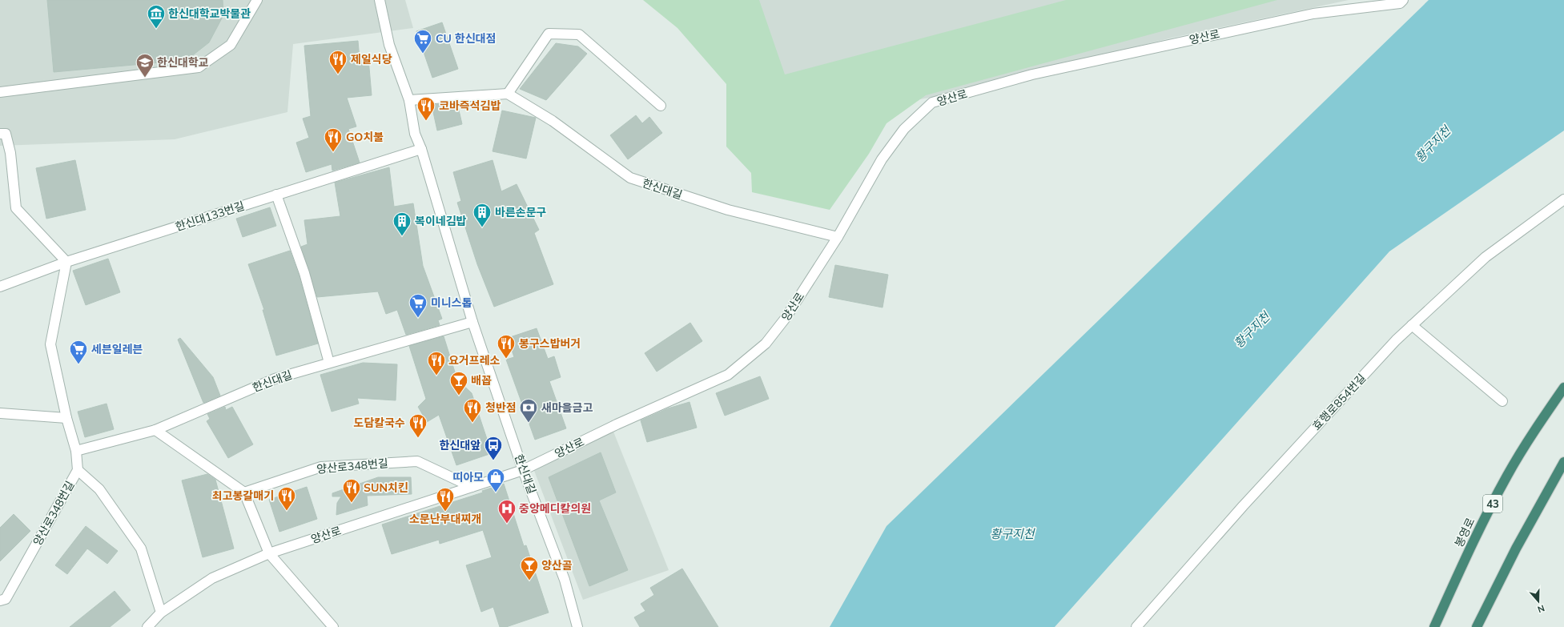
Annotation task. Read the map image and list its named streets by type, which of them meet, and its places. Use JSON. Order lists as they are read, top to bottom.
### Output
{
  "streets": {
    "highway": ["43", "봉영로"],
    "street": [
      "양산로",
      "한신대길",
      "한신대133번길",
      "효행로854번길",
      "양산로348번길"
    ]
  },
  "crossings": [
    ["양산로", "한신대길"],
    ["양산로", "양산로348번길"],
    ["한신대길", "한신대133번길"],
    ["한신대길", "양산로348번길"],
    ["한신대133번길", "양산로348번길"]
  ],
  "water": ["황구지천"],
  "places": {
    "museum": ["한신대학교박물관"],
    "supermarket": ["CU 한신대점", "미니스톱", "세븐일레븐"],
    "restaurant": [
      "제일식당",
      "코바즉석김밥",
      "GO치불",
      "봉구스밥버거",
      "요거프레소",
      "청반점",
      "도담칼국수",
      "SUN치킨",
      "최고봉갈매기",
      "소문난부대찌개"
    ],
    "school or university": ["한신대학교"],
    "building": ["바른손문구", "복이네김밥"],
    "bar": ["배꼽", "양산골"],
    "bank": ["새마을금고"],
    "bus stop": ["한신대앞"],
    "shop": ["띠아모"],
    "hospital": ["중앙메디칼의원"]
  },
  "north": "bottom"
}
